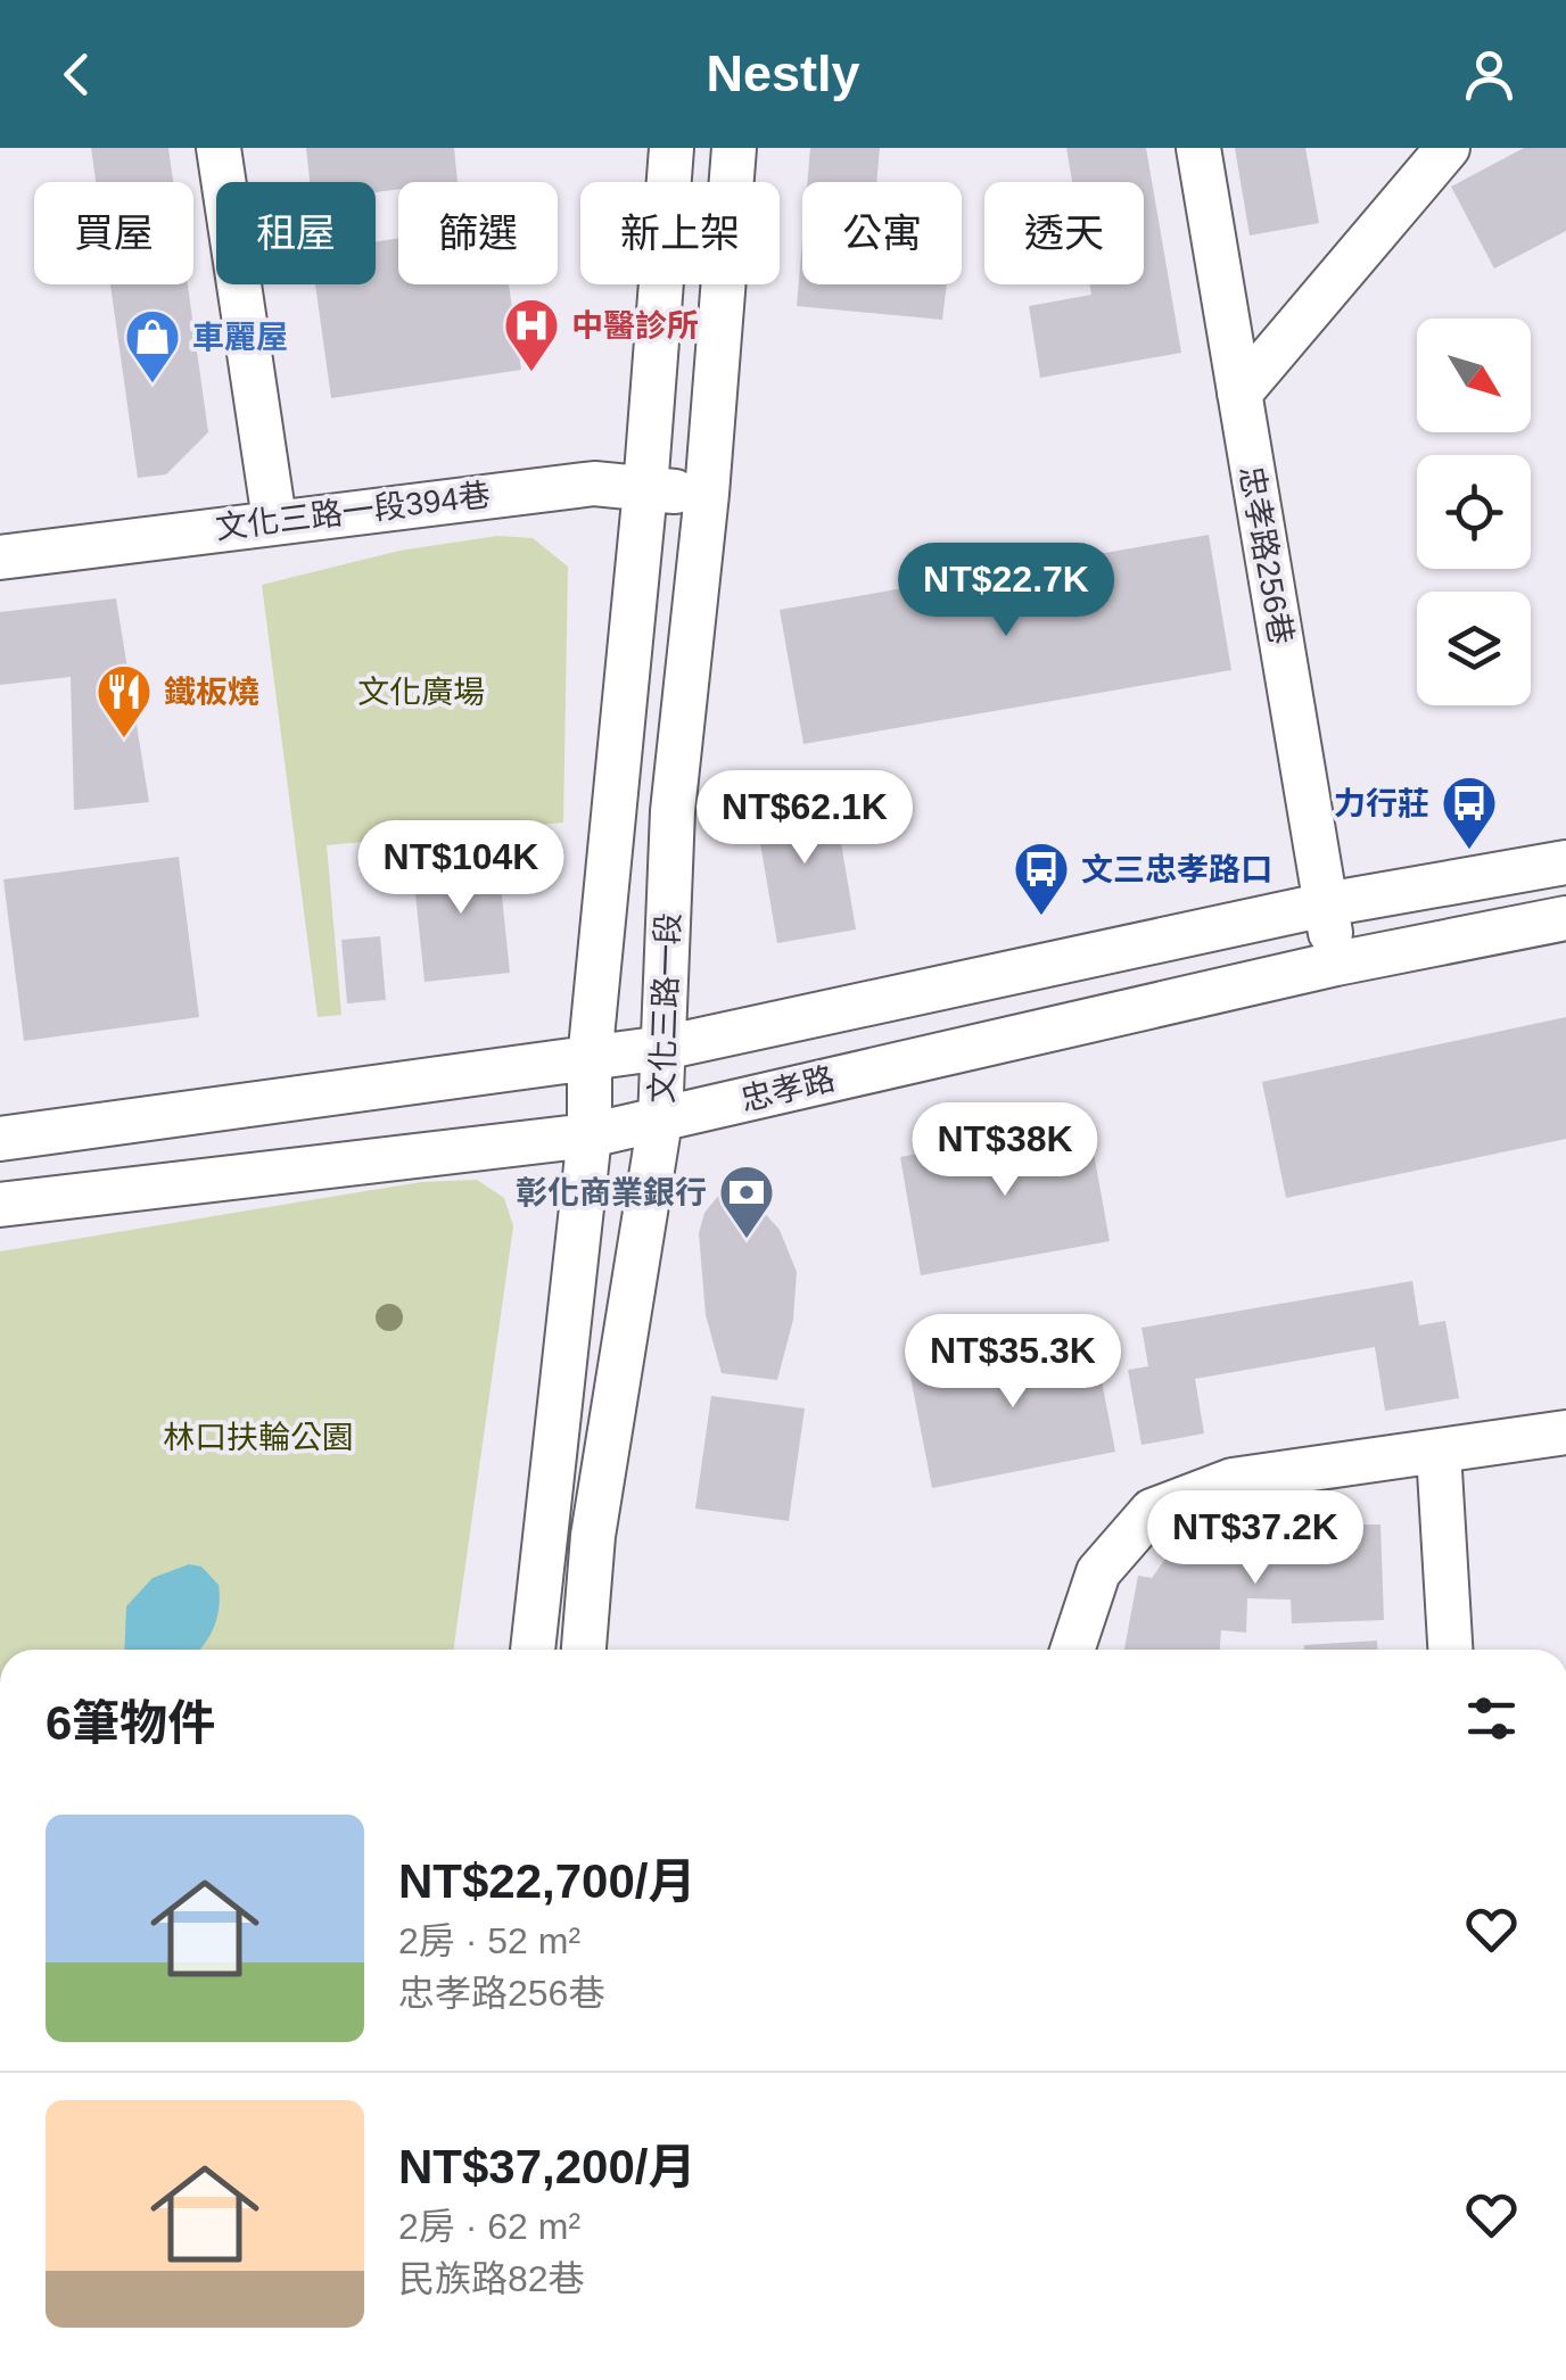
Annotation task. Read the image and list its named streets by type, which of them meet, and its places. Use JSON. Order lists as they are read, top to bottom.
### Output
{
  "streets": {
    "street": [
      "文化三路一段394巷",
      "忠孝路256巷",
      "文化三路一段",
      "忠孝路"
    ]
  },
  "crossings": [
    ["文化三路一段394巷", "文化三路一段"],
    ["忠孝路256巷", "忠孝路"],
    ["文化三路一段", "忠孝路"]
  ],
  "parks": ["文化廣場", "林口扶輪公園"],
  "places": {
    "hospital": ["中醫診所"],
    "shop": ["車麗屋"],
    "restaurant": ["鐵板燒"],
    "bus stop": ["力行莊", "文三忠孝路口"],
    "bank": ["彰化商業銀行"]
  },
  "north": "bottom right",
  "page": {
    "header": "Nestly",
    "chip": [
      "買屋",
      "租屋",
      "篩選",
      "新上架",
      "公寓",
      "透天"
    ],
    "price": [
      "NT$22.7K",
      "NT$62.1K",
      "NT$104K",
      "NT$38K",
      "NT$35.3K",
      "NT$37.2K"
    ],
    "heading": "6筆物件",
    "list": [
      {
        "name": "NT$22,700/月",
        "note": "2房 · 52 m² · 忠孝路256巷"
      },
      {
        "name": "NT$37,200/月",
        "note": "2房 · 62 m² · 民族路82巷"
      }
    ]
  }
}
